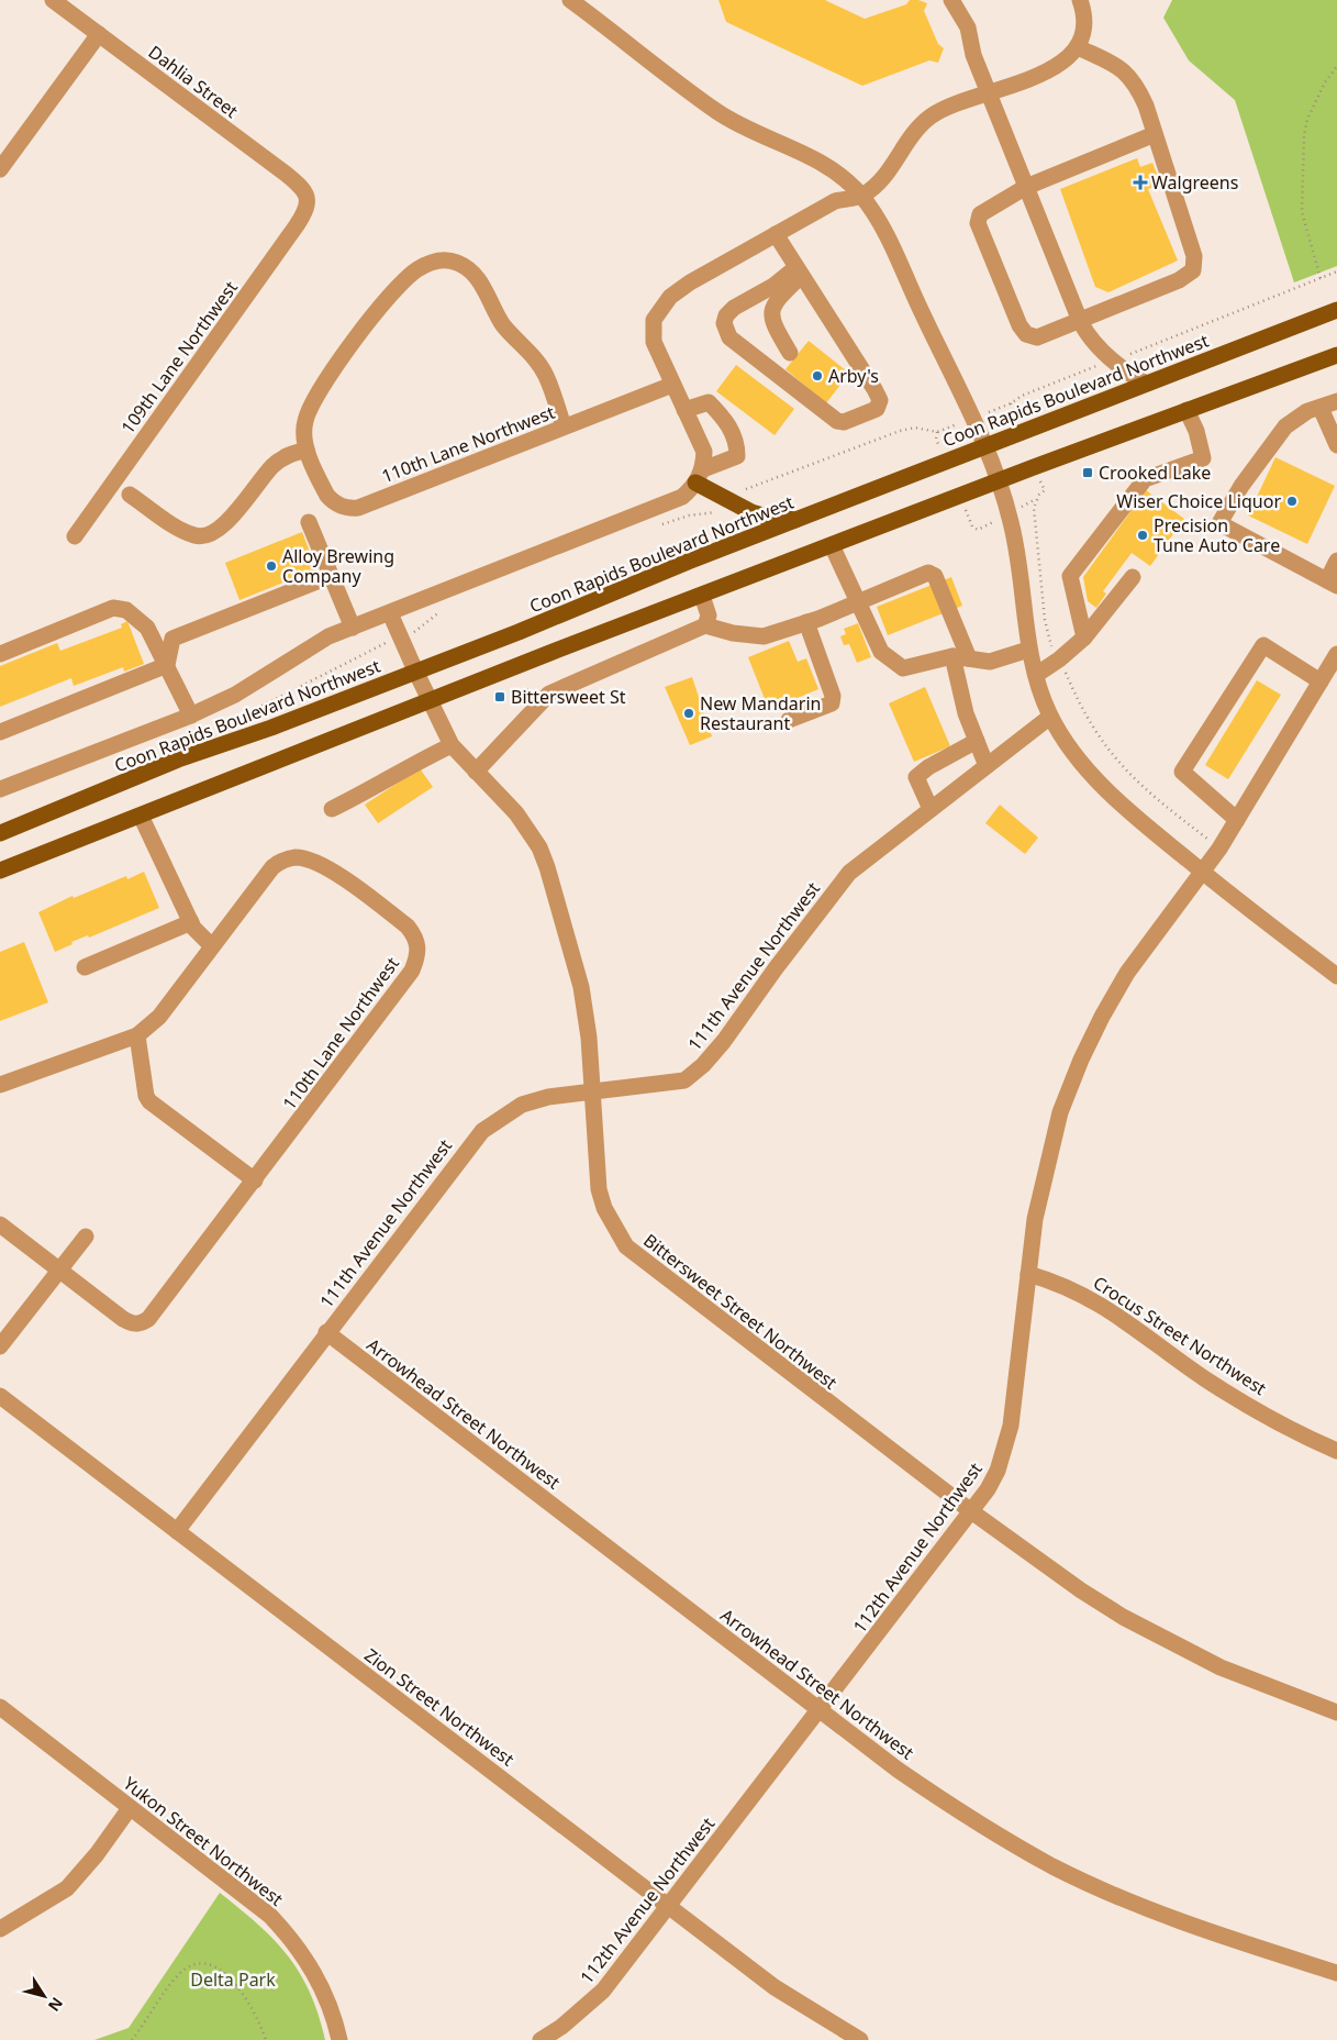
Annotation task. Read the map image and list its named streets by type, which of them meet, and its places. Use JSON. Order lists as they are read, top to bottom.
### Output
{
  "streets": {
    "main road": ["Coon Rapids Boulevard Northwest"],
    "street": [
      "Dahlia Street",
      "109th Lane Northwest",
      "110th Lane Northwest",
      "111th Avenue Northwest",
      "Bittersweet Street Northwest",
      "Crocus Street Northwest",
      "Arrowhead Street Northwest",
      "112th Avenue Northwest",
      "Zion Street Northwest",
      "Yukon Street Northwest"
    ]
  },
  "crossings": [
    ["Dahlia Street", "109th Lane Northwest"],
    ["Coon Rapids Boulevard Northwest", "Bittersweet Street Northwest"],
    ["111th Avenue Northwest", "Bittersweet Street Northwest"],
    ["111th Avenue Northwest", "Arrowhead Street Northwest"],
    ["111th Avenue Northwest", "Zion Street Northwest"],
    ["Bittersweet Street Northwest", "112th Avenue Northwest"],
    ["Crocus Street Northwest", "112th Avenue Northwest"],
    ["Arrowhead Street Northwest", "112th Avenue Northwest"],
    ["112th Avenue Northwest", "Zion Street Northwest"]
  ],
  "parks": ["Delta Park"],
  "places": {
    "health": ["Walgreens"],
    "other": [
      "Arby's",
      "Wiser Choice Liquor",
      "Precision Tune Auto Care",
      "Alloy Brewing Company",
      "New Mandarin Restaurant"
    ],
    "transit": ["Crooked Lake", "Bittersweet St"]
  },
  "north": "bottom right"
}
